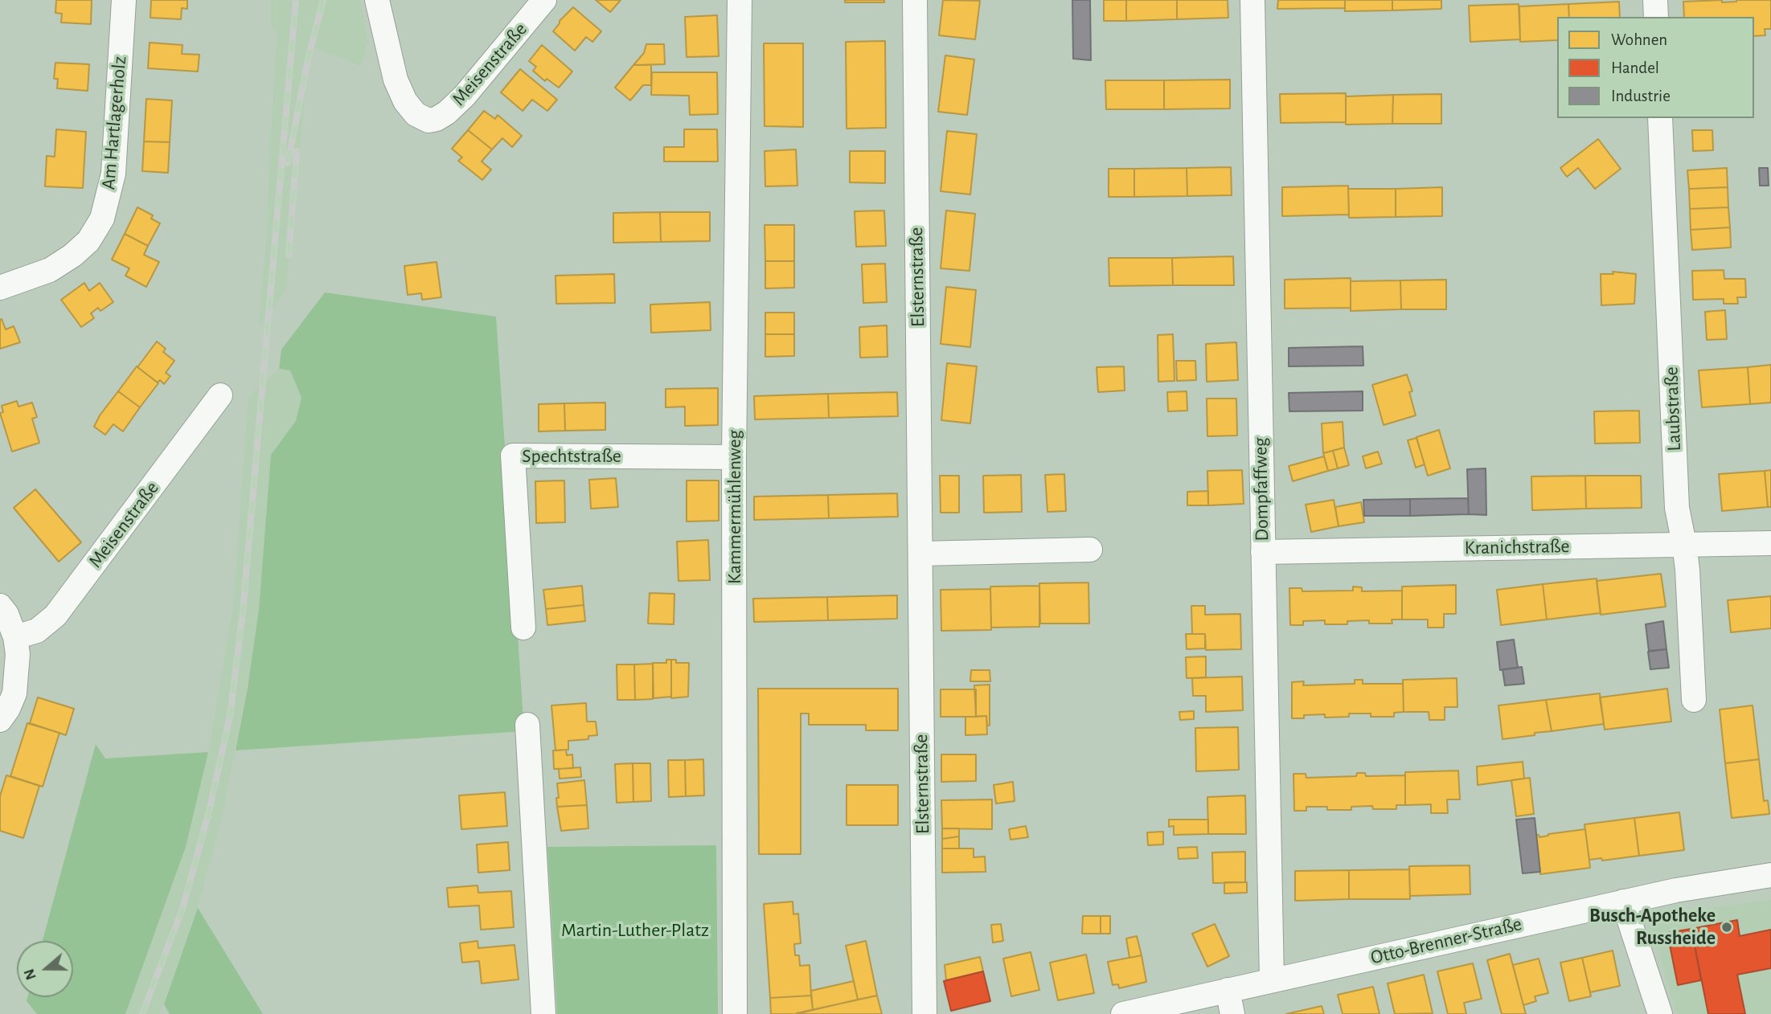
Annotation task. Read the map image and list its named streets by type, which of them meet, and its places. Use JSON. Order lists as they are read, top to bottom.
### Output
{
  "streets": {
    "street": [
      "Meisenstraße",
      "Am Hartlagerholz",
      "Elsternstraße",
      "Laubstraße",
      "Spechtstraße",
      "Dompfaffweg",
      "Kammermühlenweg",
      "Kranichstraße",
      "Otto-Brenner-Straße"
    ]
  },
  "crossings": [
    ["Laubstraße", "Kranichstraße"],
    ["Spechtstraße", "Kammermühlenweg"],
    ["Dompfaffweg", "Kranichstraße"],
    ["Dompfaffweg", "Otto-Brenner-Straße"]
  ],
  "parks": ["Martin-Luther-Platz"],
  "places": ["Busch-Apotheke Russheide"],
  "legend": ["Wohnen", "Handel", "Industrie"],
  "north": "left"
}
